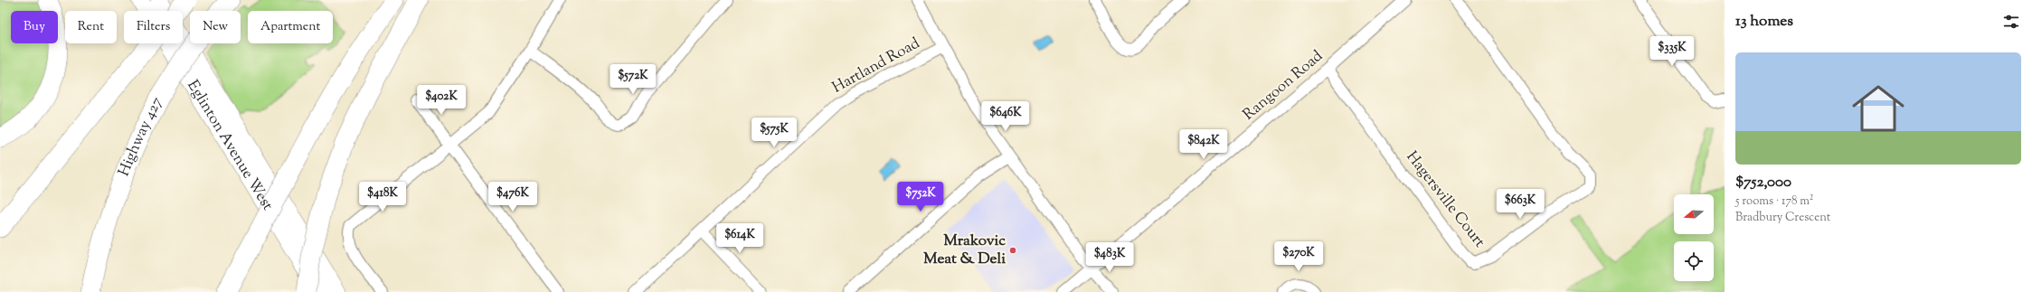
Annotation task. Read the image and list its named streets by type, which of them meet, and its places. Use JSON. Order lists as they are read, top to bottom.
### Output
{
  "streets": {
    "highway": ["Highway 427"],
    "main road": ["Eglinton Avenue West"],
    "street": ["Hartland Road", "Rangoon Road", "Hagersville Court"]
  },
  "crossings": [
    ["Rangoon Road", "Hagersville Court"]
  ],
  "places": ["Mrakovic Meat & Deli"],
  "north": "left",
  "page": {
    "heading": "13 homes",
    "chip": [
      "Buy",
      "Rent",
      "Filters",
      "New",
      "Apartment"
    ],
    "price": [
      "$335K",
      "$572K",
      "$402K",
      "$646K",
      "$575K",
      "$842K",
      "$418K",
      "$476K",
      "$752K",
      "$663K",
      "$614K",
      "$270K",
      "$483K"
    ],
    "list": [
      {
        "name": "$752,000",
        "note": "5 rooms · 178 m² · Bradbury Crescent"
      }
    ]
  }
}
